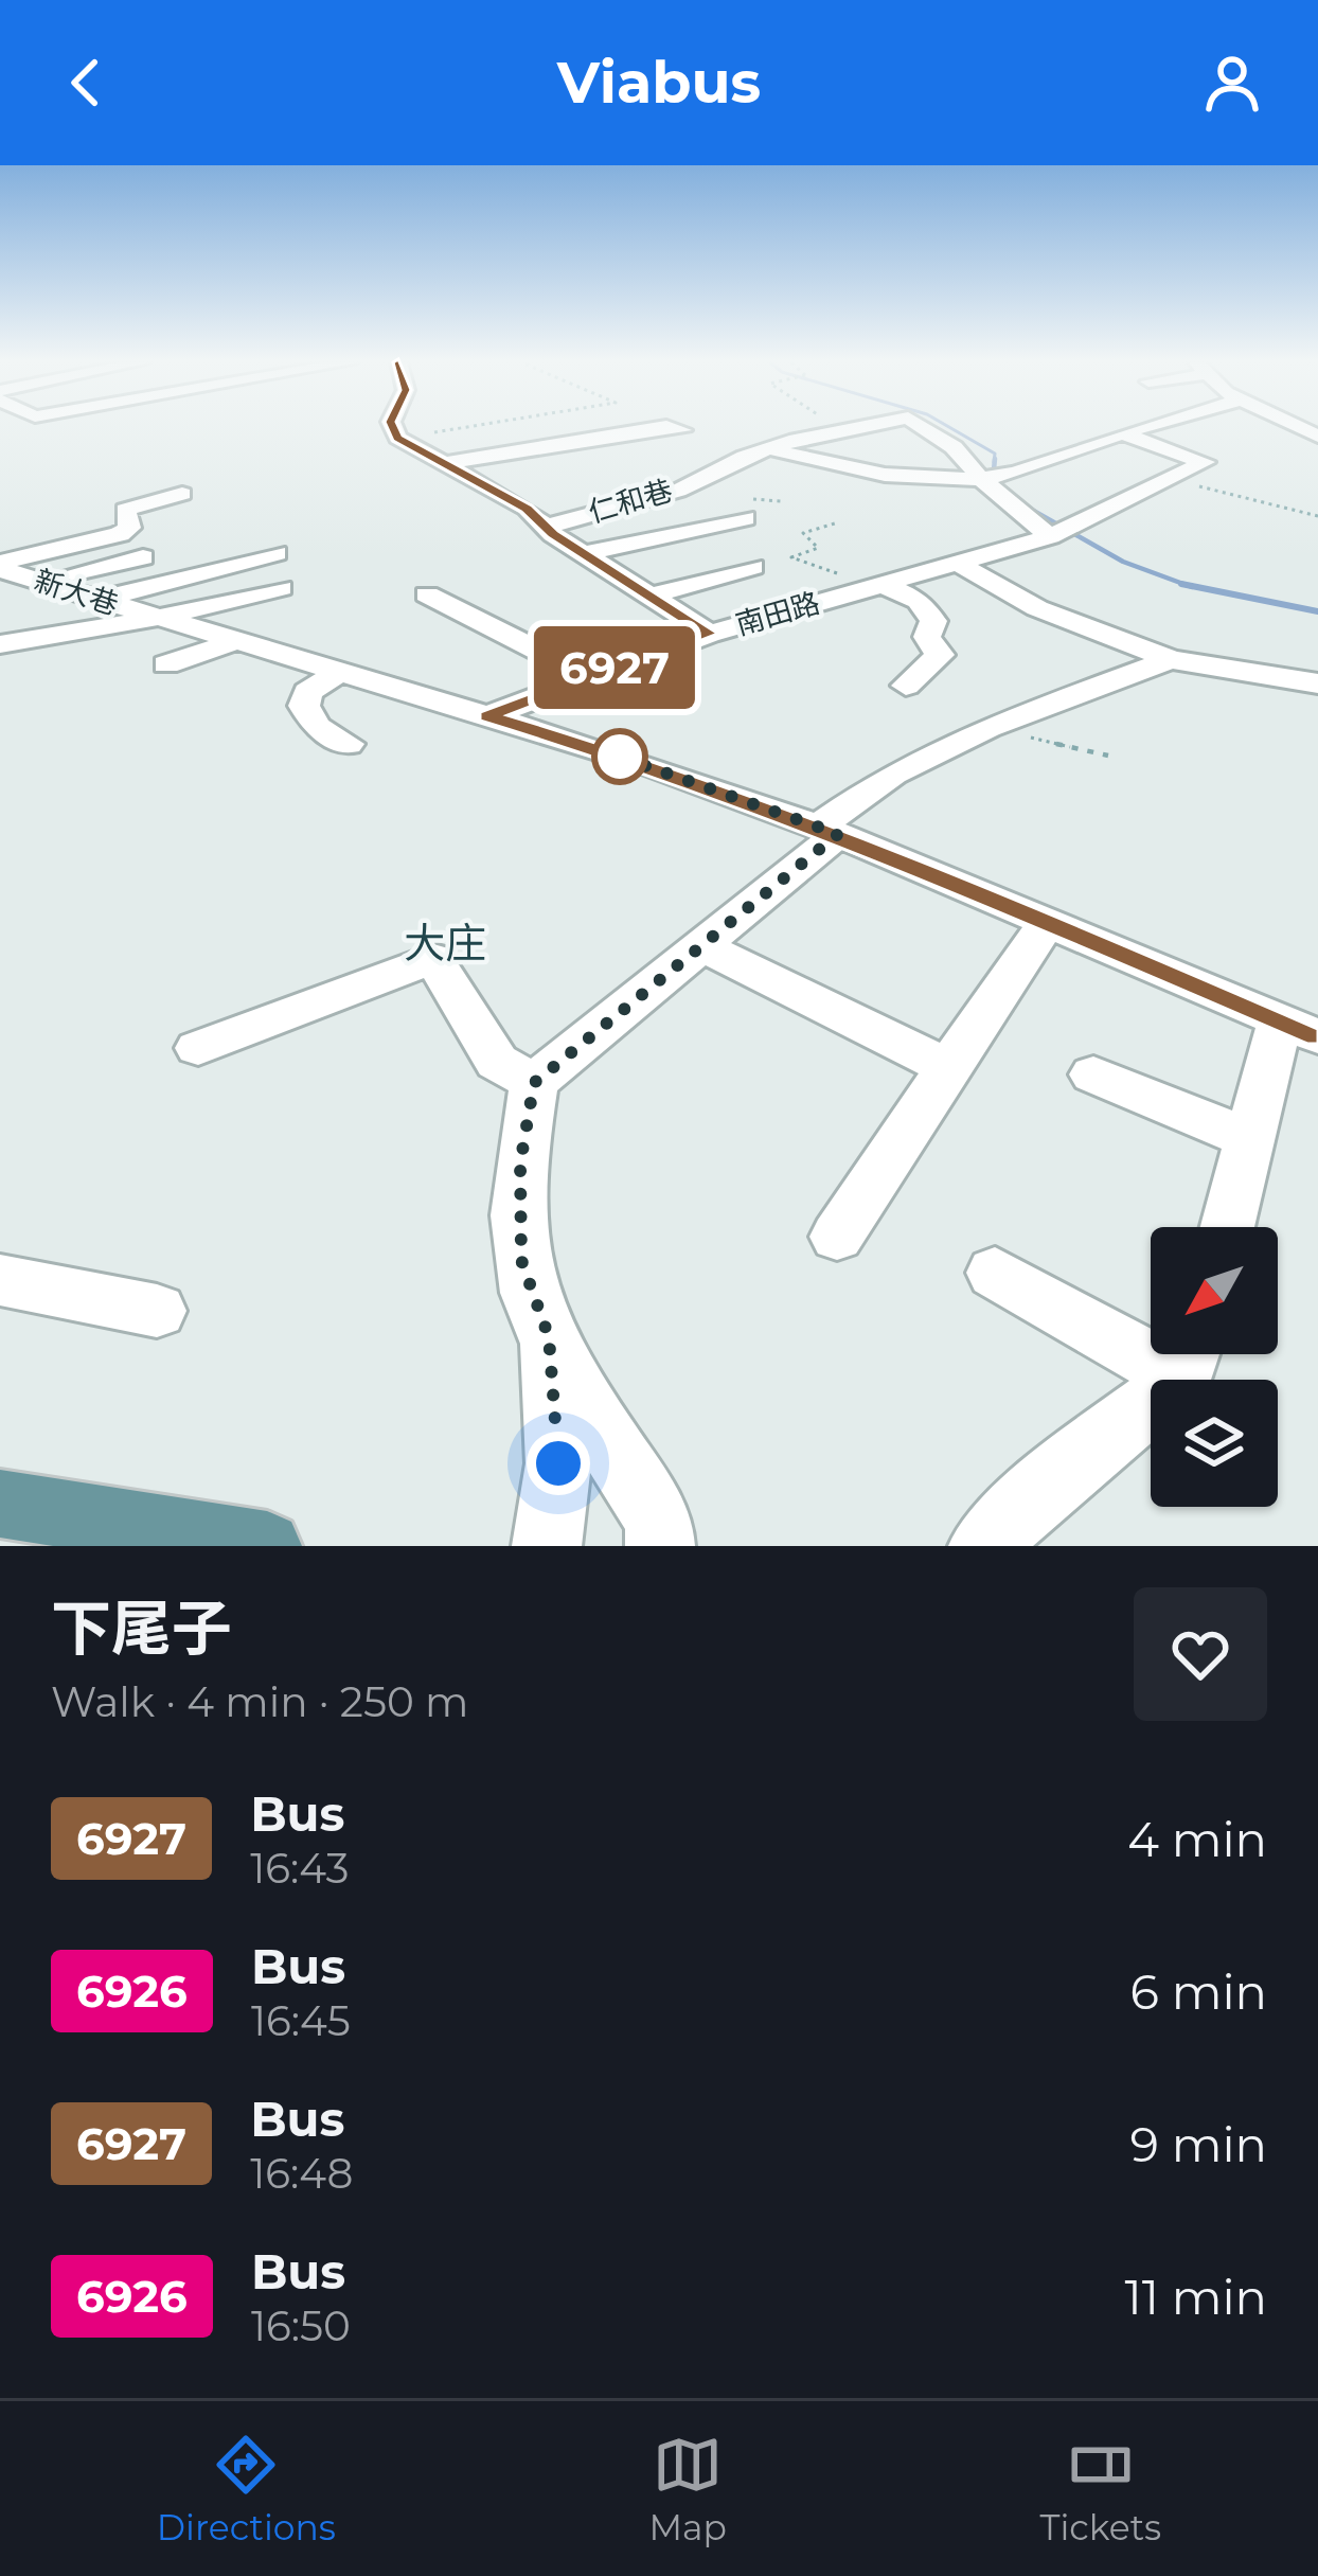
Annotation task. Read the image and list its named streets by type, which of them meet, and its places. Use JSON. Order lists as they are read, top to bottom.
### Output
{
  "streets": {
    "street": ["仁和巷", "新大巷", "南田路"]
  },
  "crossings": [
    ["仁和巷", "南田路"]
  ],
  "districts": ["大庄"],
  "lines": ["bus line 6927"],
  "north": "bottom left",
  "page": {
    "header": "Viabus",
    "on_map": "6927",
    "heading": ["下尾子", "Walk · 4 min · 250 m"],
    "list": [
      {
        "mark": "6927",
        "name": "Bus",
        "note": "16:43",
        "value": "4 min"
      },
      {
        "mark": "6926",
        "name": "Bus",
        "note": "16:45",
        "value": "6 min"
      },
      {
        "mark": "6927",
        "name": "Bus",
        "note": "16:48",
        "value": "9 min"
      },
      {
        "mark": "6926",
        "name": "Bus",
        "note": "16:50",
        "value": "11 min"
      }
    ],
    "tabs": ["Directions", "Map", "Tickets"]
  }
}
